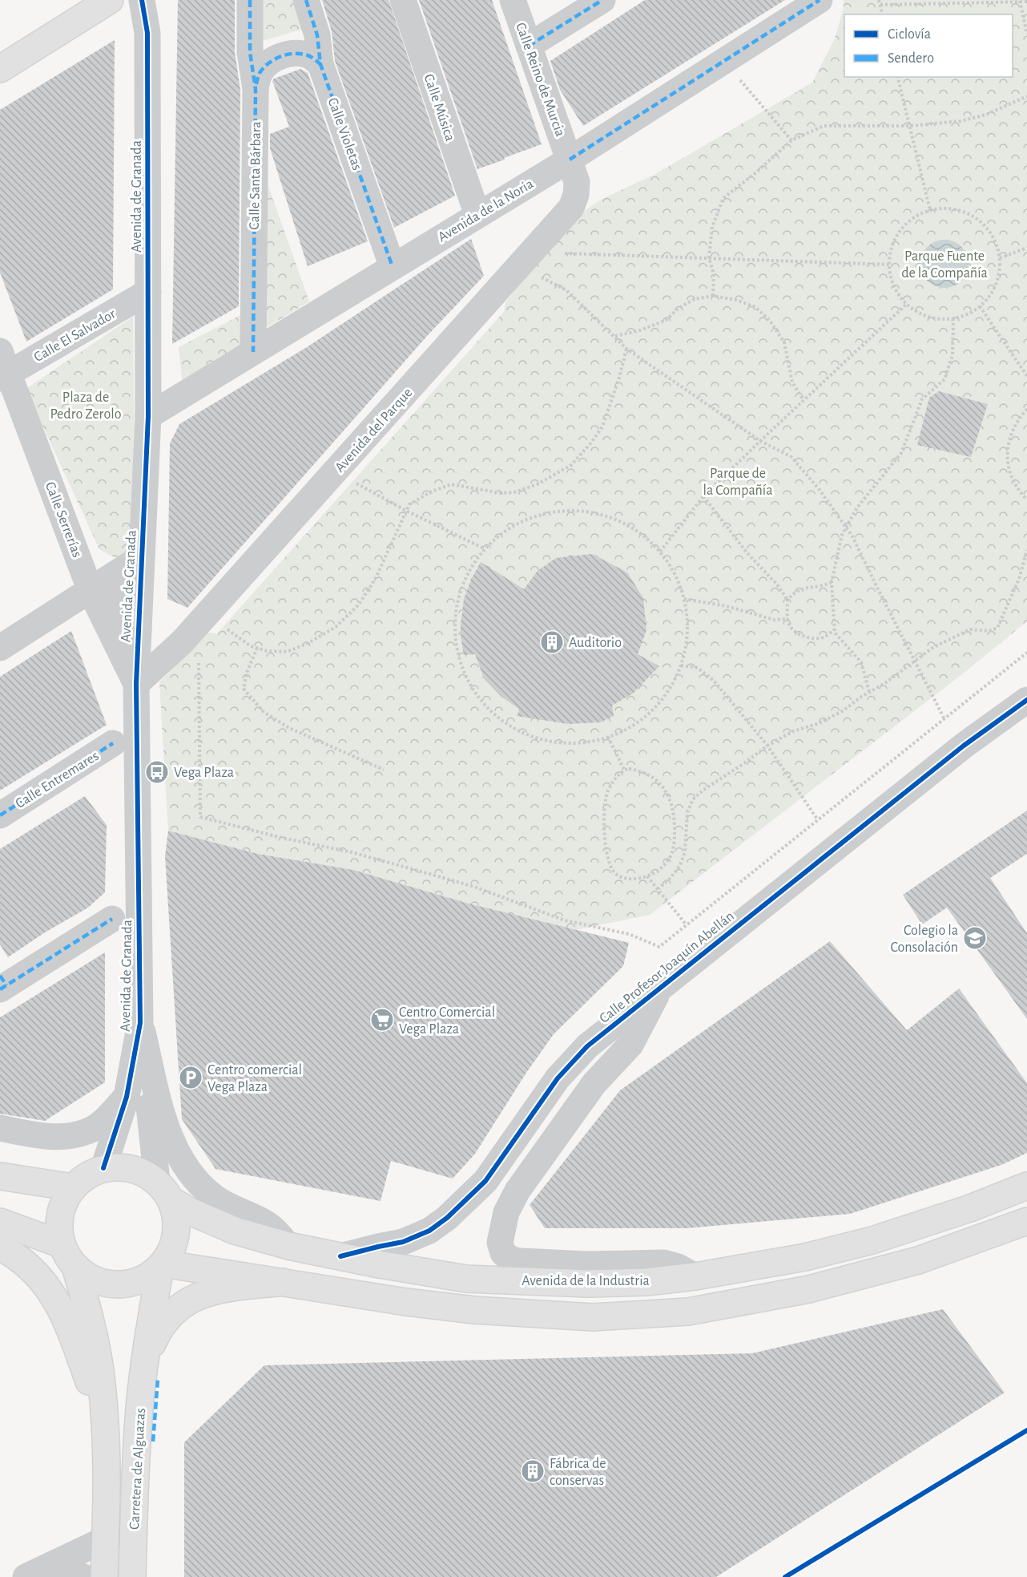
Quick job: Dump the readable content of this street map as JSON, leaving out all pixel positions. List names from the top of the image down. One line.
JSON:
{"streets":{"main road":["Avenida de la Industria","Carretera de Alguazas"],"street":["Calle Reino de Murcia","Calle Música","Calle Violetas","Calle Santa Bárbara","Avenida de Granada","Avenida de la Noria","Calle El Salvador","Avenida del Parque","Calle Serrerías","Calle Entremares","Calle Profesor Joaquín Abellán"]},"crossings":[["Calle Reino de Murcia","Avenida de la Noria"],["Calle Reino de Murcia","Avenida del Parque"],["Calle Música","Avenida de la Noria"],["Calle Violetas","Avenida de la Noria"],["Calle Santa Bárbara","Avenida de la Noria"],["Avenida de Granada","Avenida de la Noria"],["Avenida de Granada","Calle El Salvador"],["Avenida de Granada","Avenida del Parque"],["Avenida de Granada","Calle Serrerías"],["Avenida de Granada","Avenida de la Industria"],["Avenida de la Noria","Avenida del Parque"],["Calle El Salvador","Calle Serrerías"],["Avenida del Parque","Calle Serrerías"],["Calle Profesor Joaquín Abellán","Avenida de la Industria"]],"parks":["Parque Fuente de la Compañía","Plaza de Pedro Zerolo","Parque de la Compañía"],"places":{"building":["Auditorio","Fábrica de conservas"],"bus stop":["Vega Plaza"],"school or university":["Colegio la Consolación"],"supermarket":["Centro Comercial Vega Plaza"],"parking":["Centro comercial Vega Plaza"]},"legend":["Ciclovía","Sendero"]}
